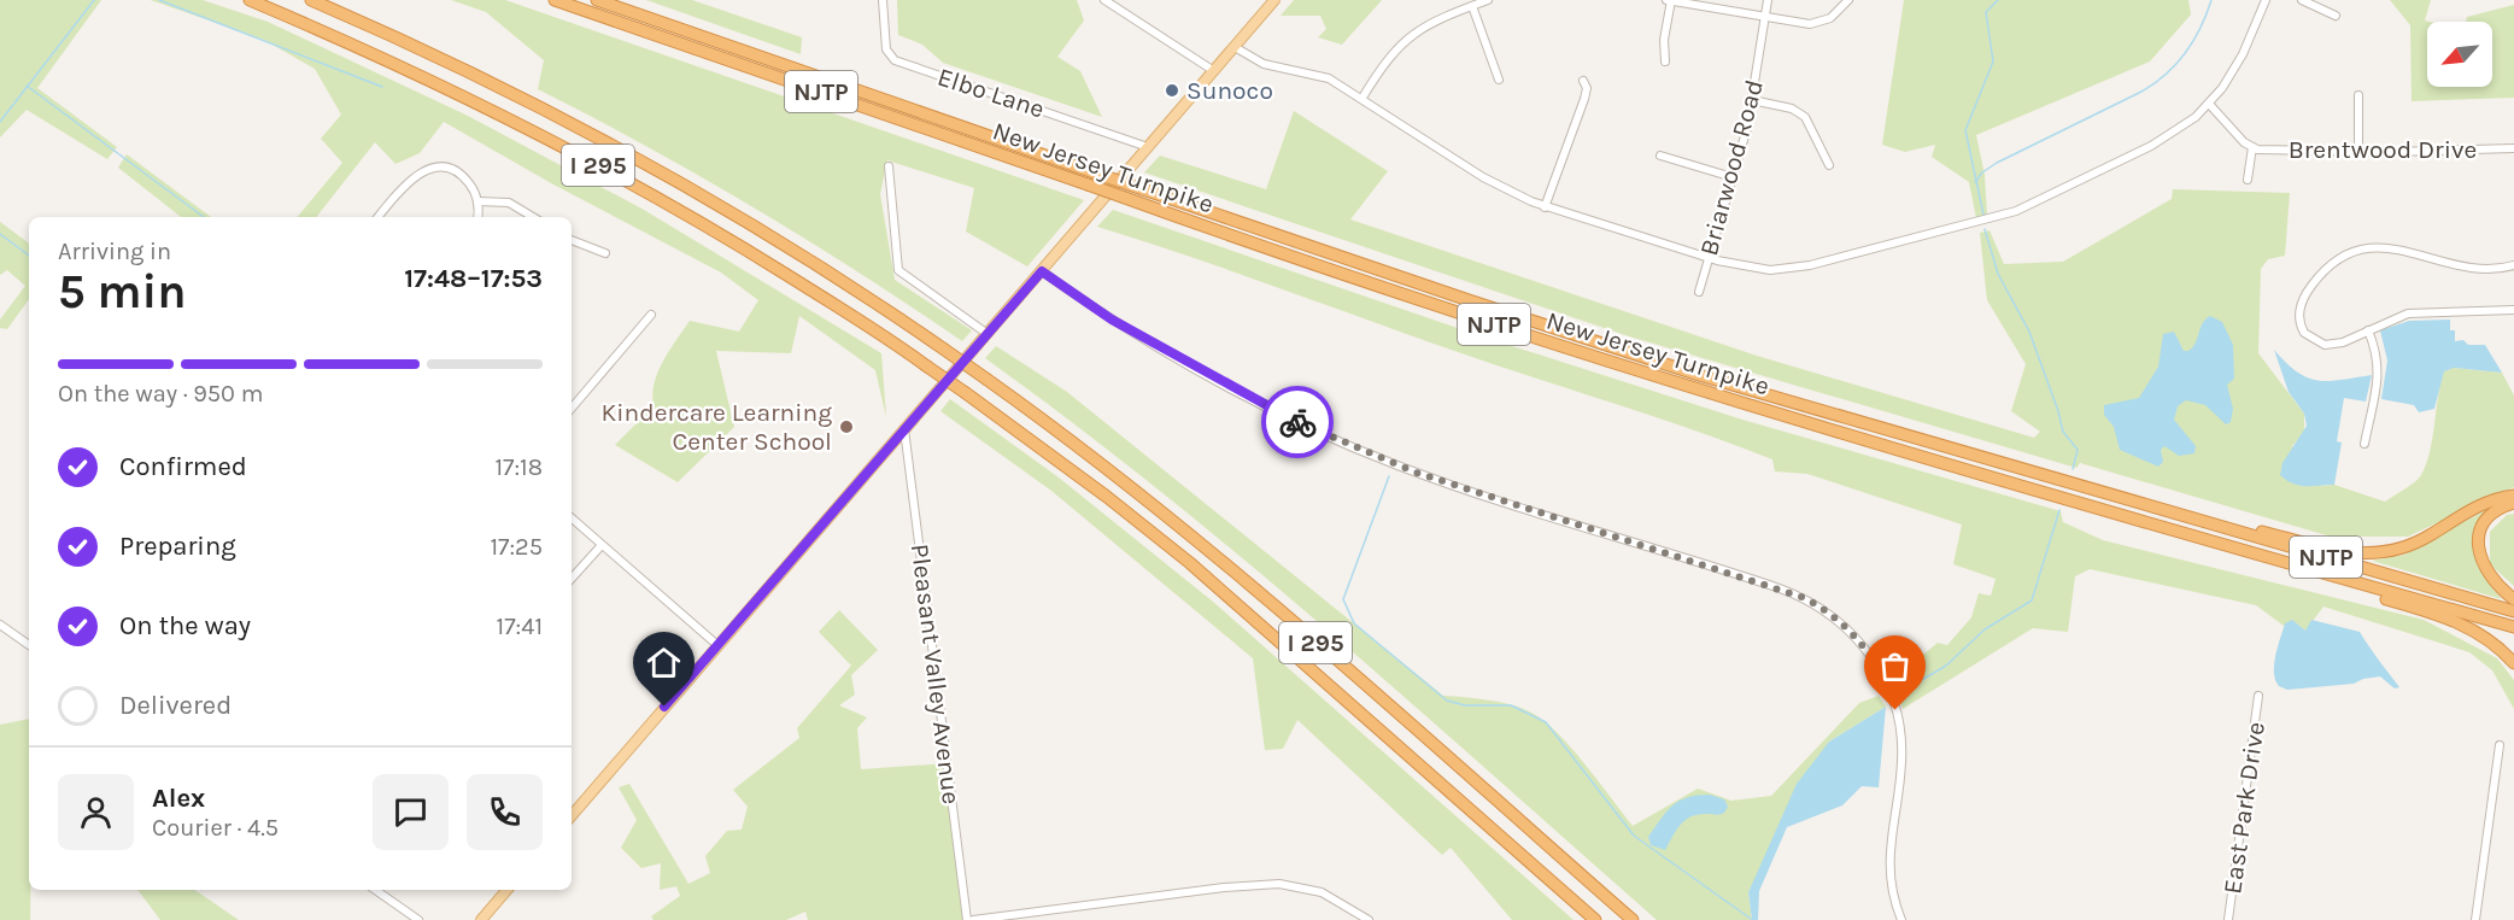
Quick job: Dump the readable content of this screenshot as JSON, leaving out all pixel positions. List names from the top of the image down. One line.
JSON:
{"streets":{"highway":["NJTP","I 295","New Jersey Turnpike"],"street":["Elbo Lane","Brentwood Drive","Briarwood Road","Pleasant Valley Avenue","East Park Drive"]},"places":["Sunoco","Kindercare Learning Center School"],"north":"bottom left","page":{"heading":["5 min","Arriving in","17:48–17:53"],"panel":["Alex","Courier · 4.5"],"bar":"On the way · 950 m","list":[["Confirmed","17:18"],["Preparing","17:25"],["On the way","17:41"],"Delivered"]}}
